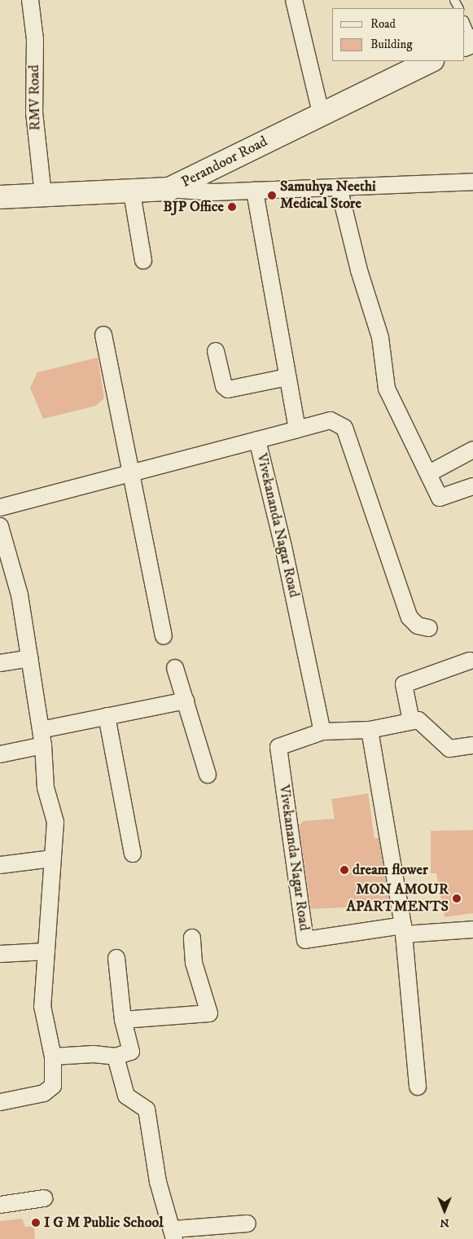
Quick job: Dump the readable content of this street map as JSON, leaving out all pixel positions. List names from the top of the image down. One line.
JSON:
{"streets":{"main road":["Perandoor Road"],"street":["RMV Road","Vivekananda Nagar Road"]},"crossings":[["RMV Road","Perandoor Road"]],"places":["Samuhya Neethi Medical Store","BJP Office","dream flower","MON AMOUR APARTMENTS","I G M Public School"],"legend":["Road","Building"],"north":"bottom"}
